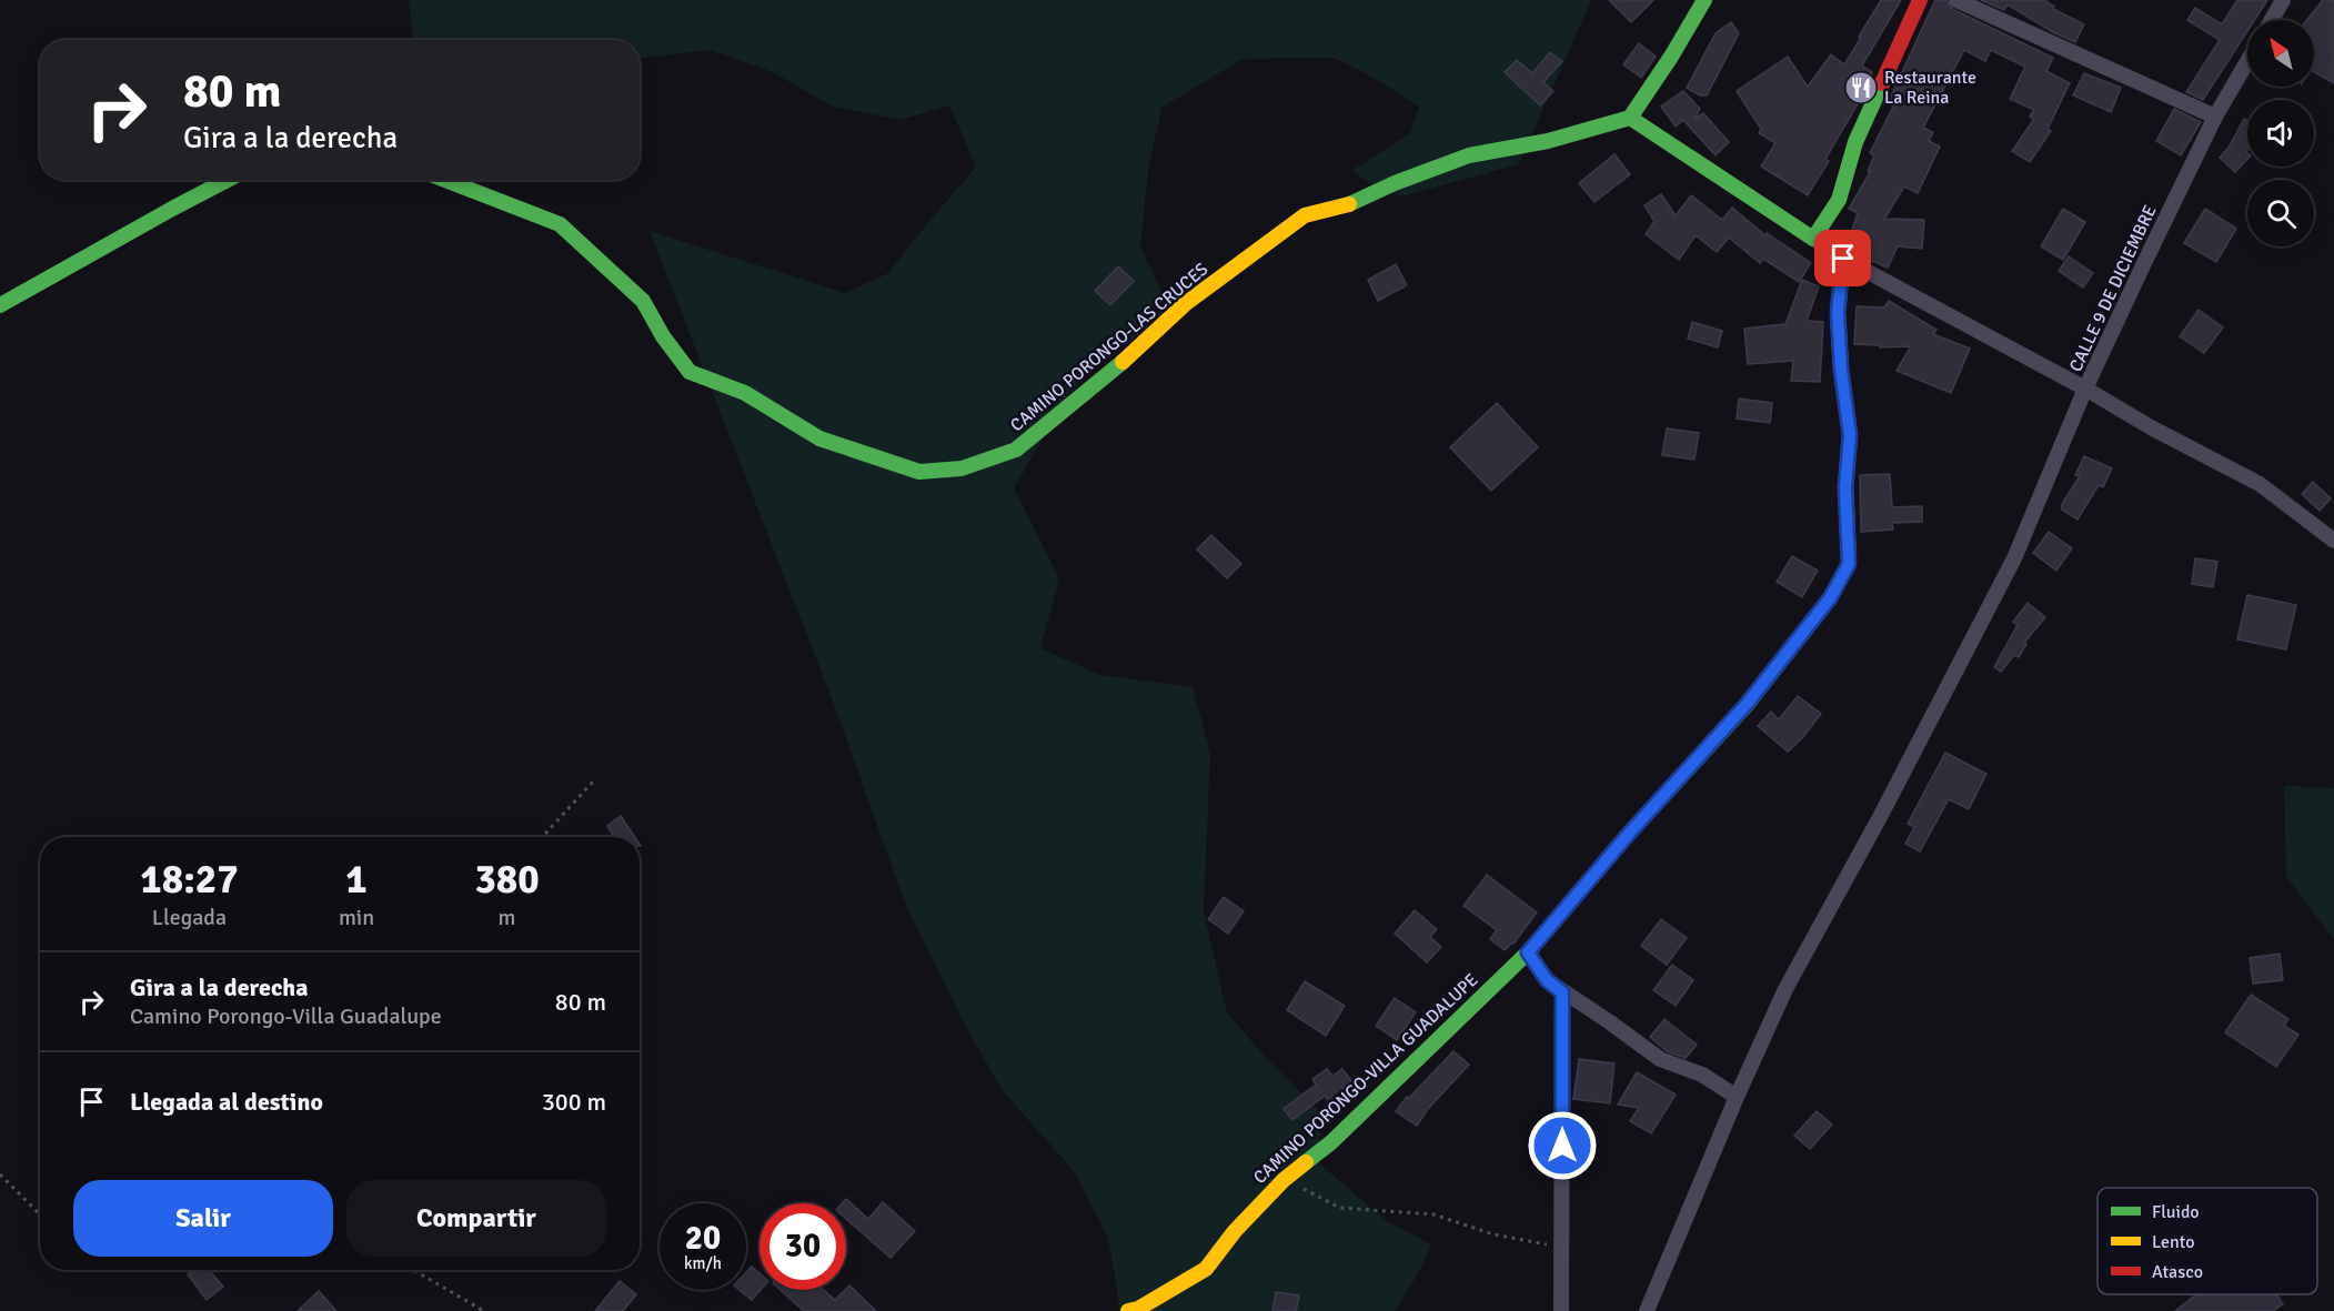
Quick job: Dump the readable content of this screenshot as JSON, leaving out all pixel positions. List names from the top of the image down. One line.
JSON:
{"streets":{"main road":["CAMINO PORONGO-LAS CRUCES","CAMINO PORONGO-VILLA GUADALUPE"],"street":["CALLE 9 DE DICIEMBRE"]},"places":{"restaurant":["Restaurante La Reina"]},"legend":["Fluido","Lento","Atasco"],"north":"top left","page":{"turn":["80 m","Gira a la derecha"],"eta":["18:27","Llegada","1","min","380","m"],"list":[{"name":"Gira a la derecha","note":"Camino Porongo-Villa Guadalupe","value":"80 m"},{"name":"Llegada al destino","value":"300 m"}],"buttons":["Salir","Compartir"],"speed":"20 km/h","limit":"30"}}
